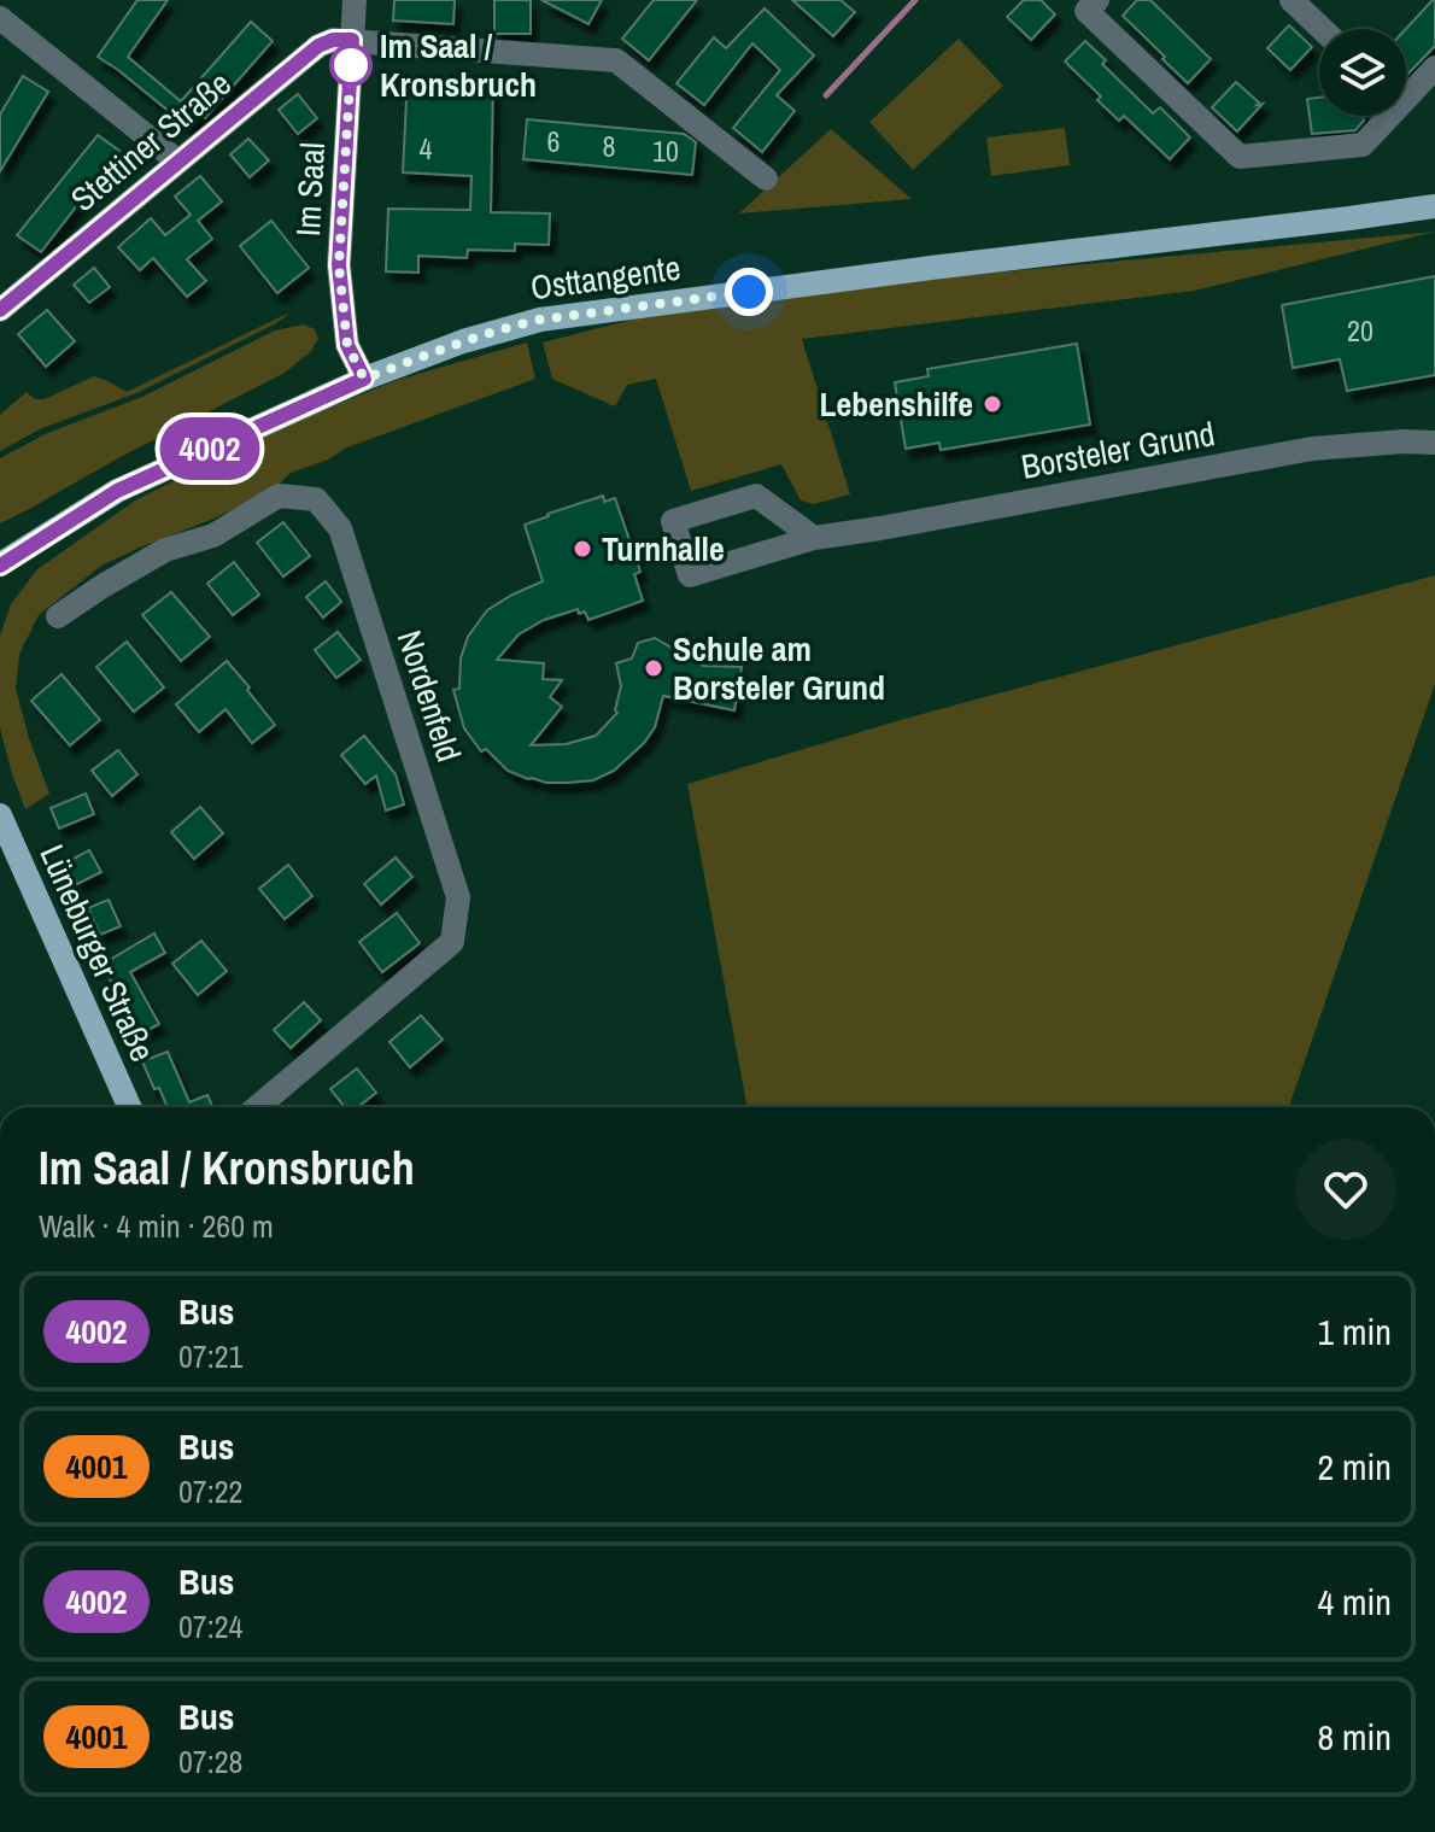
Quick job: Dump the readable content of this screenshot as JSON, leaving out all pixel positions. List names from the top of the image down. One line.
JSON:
{"streets":{"main road":["Osttangente","Lüneburger Straße"],"street":["Stettiner Straße","Im Saal","Borsteler Grund","Nordenfeld"]},"crossings":[["Stettiner Straße","Im Saal"],["Im Saal","Osttangente"]],"places":["Im Saal / Kronsbruch","Lebenshilfe","Turnhalle","Schule am Borsteler Grund"],"lines":["bus line 4002"],"house_numbers":["6","8","4","10","20"],"page":{"on_map":"4002","heading":["Im Saal / Kronsbruch","Walk · 4 min · 260 m"],"list":[{"mark":"4002","name":"Bus","note":"07:21","value":"1 min"},{"mark":"4001","name":"Bus","note":"07:22","value":"2 min"},{"mark":"4002","name":"Bus","note":"07:24","value":"4 min"},{"mark":"4001","name":"Bus","note":"07:28","value":"8 min"}]}}
